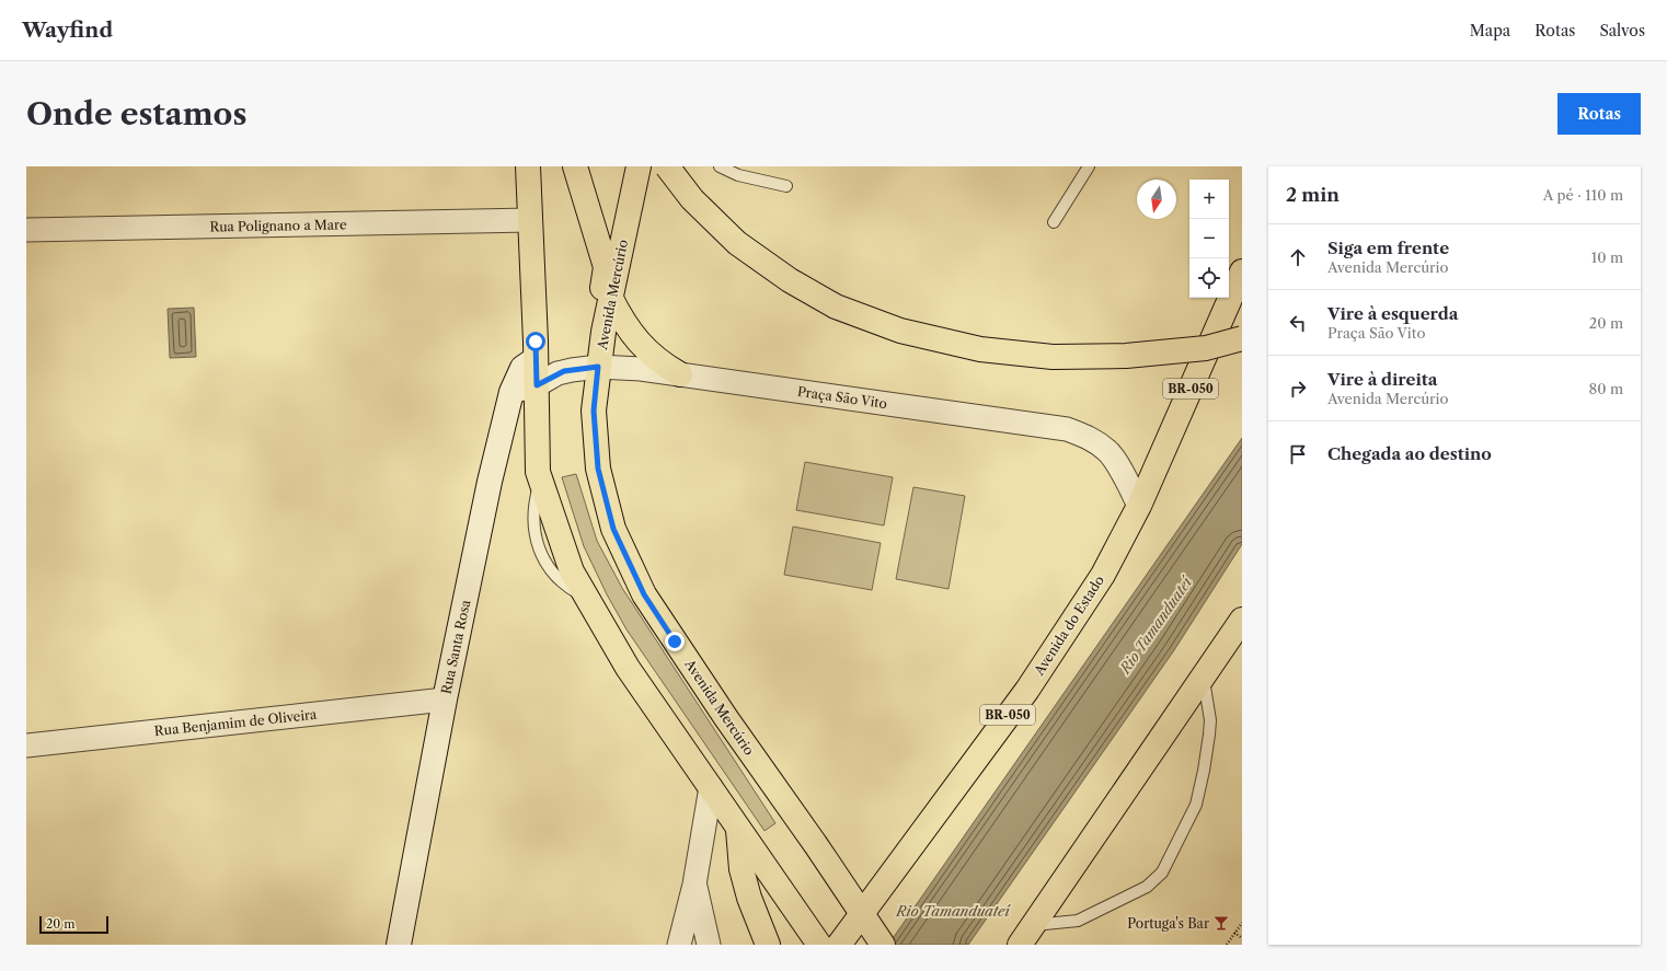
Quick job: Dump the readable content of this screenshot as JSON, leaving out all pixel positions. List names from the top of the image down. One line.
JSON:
{"streets":{"main road":["Avenida Mercúrio","BR-050","Avenida do Estado","Rua Santa Rosa"],"street":["Rua Polignano a Mare","Praça São Vito","Rua Benjamim de Oliveira"]},"crossings":[["Avenida Mercúrio","Praça São Vito"],["Avenida Mercúrio","Avenida do Estado"],["Praça São Vito","Avenida do Estado"],["Praça São Vito","Rua Santa Rosa"],["Rua Santa Rosa","Rua Benjamim de Oliveira"]],"water":["Rio Tamanduateí"],"places":{"bar":["Portuga's Bar"]},"scale_bar":"20 m","north":"bottom","page":{"header":"Wayfind","nav":["Mapa","Rotas","Salvos"],"buttons":"Rotas","title":"Onde estamos","heading":["2 min","A pé · 110 m"],"map_buttons":["+","−"],"list":[["Siga em frente","Avenida Mercúrio","10 m"],["Vire à esquerda","Praça São Vito","20 m"],["Vire à direita","Avenida Mercúrio","80 m"],"Chegada ao destino"],"scale":"20 m"}}
